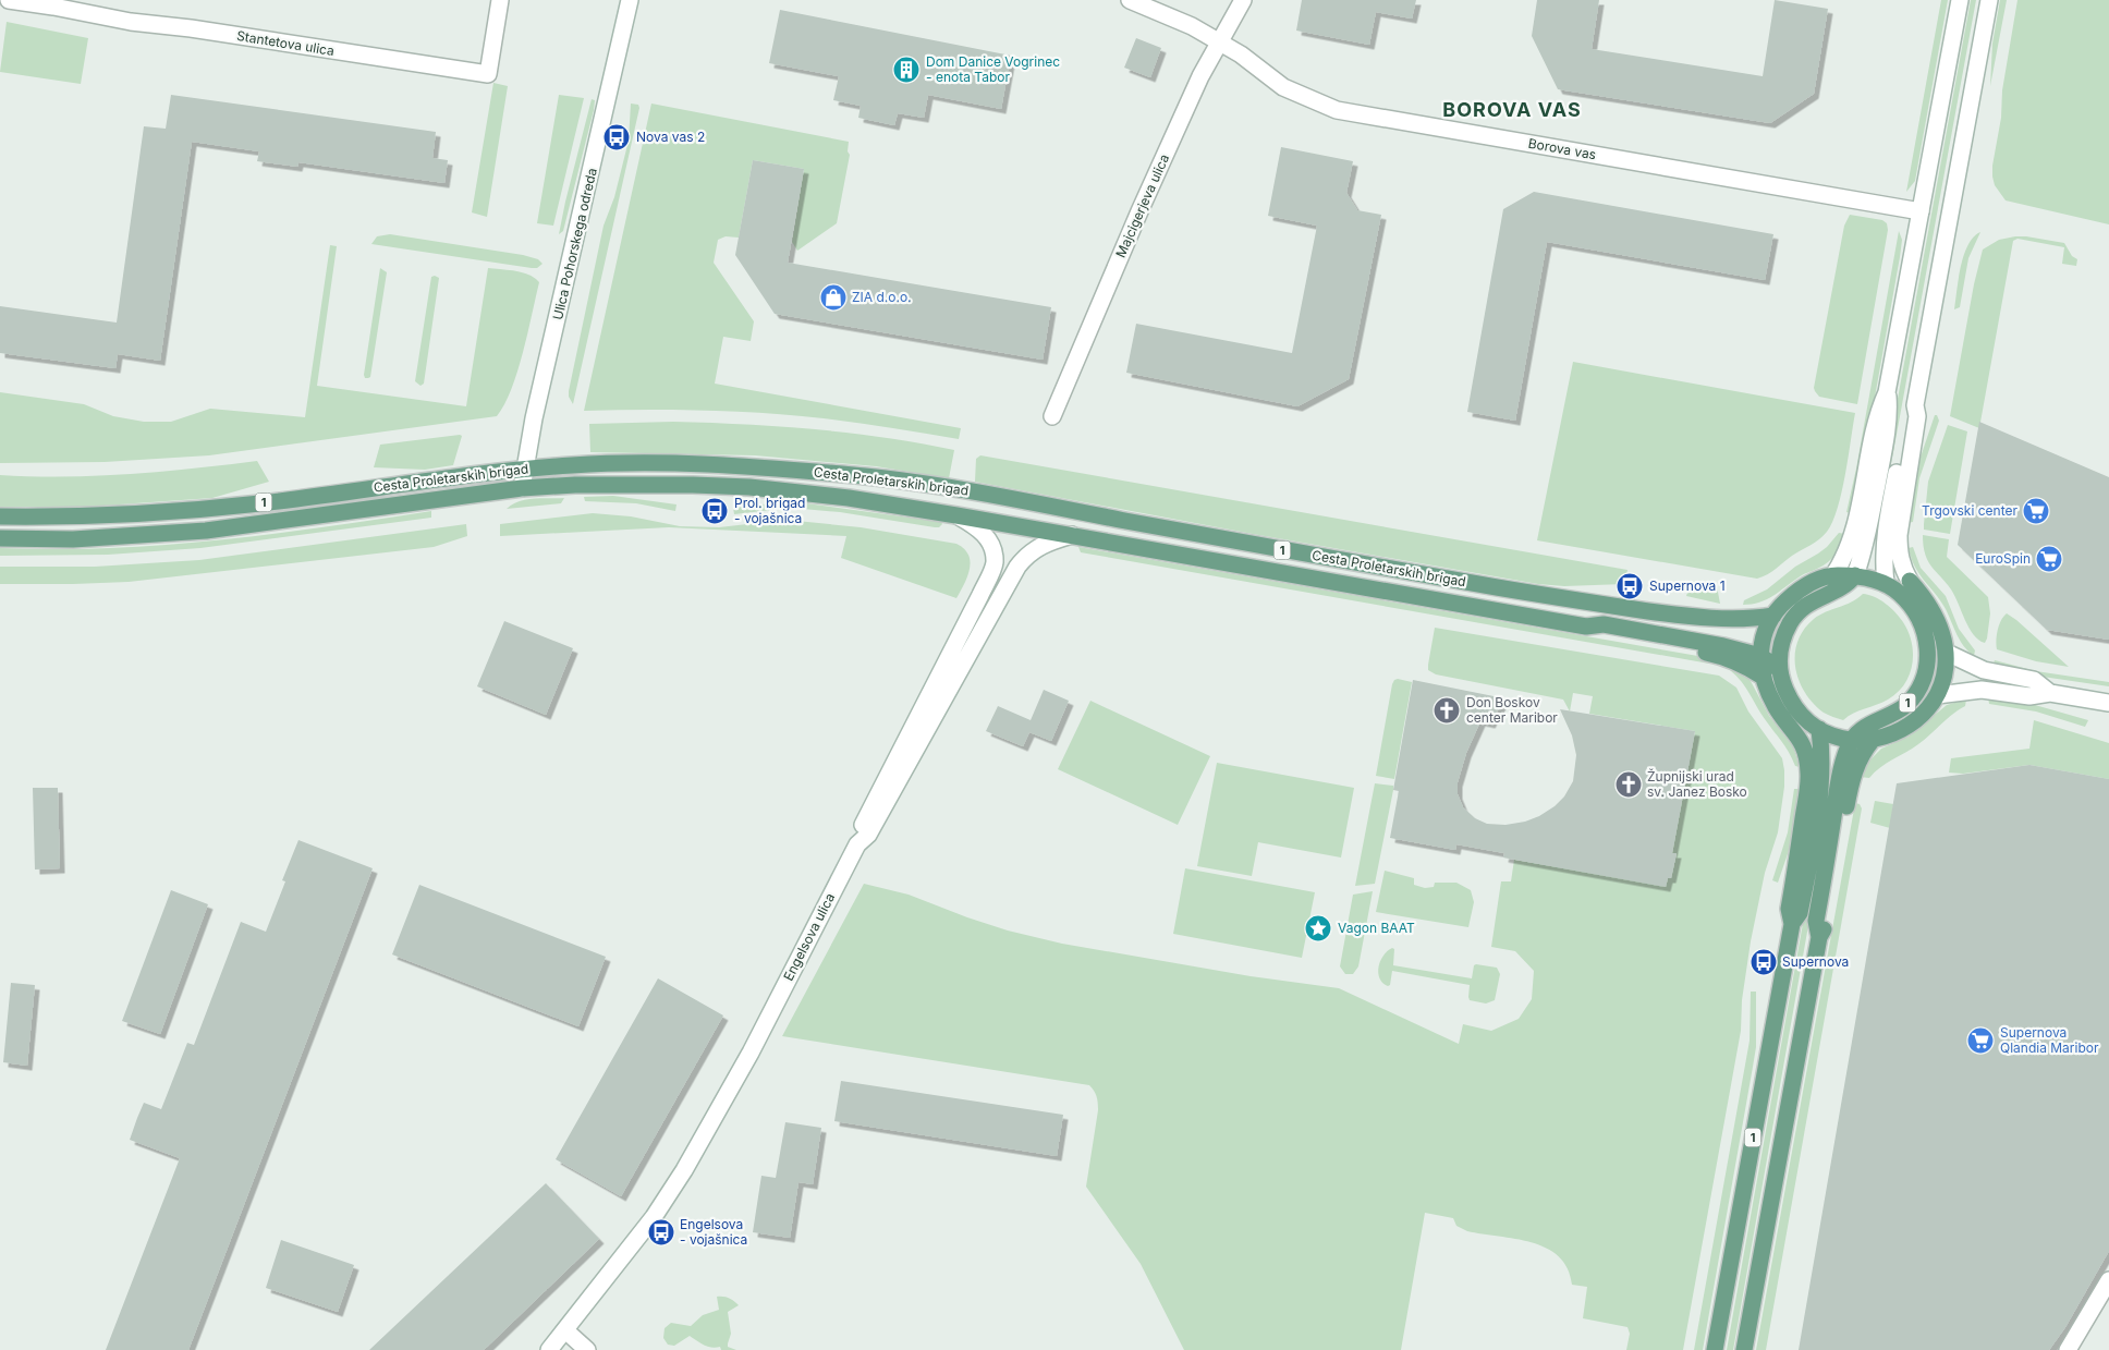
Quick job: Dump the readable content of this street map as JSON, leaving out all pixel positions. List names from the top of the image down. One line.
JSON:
{"streets":{"main road":["Cesta Proletarskih brigad","1"],"street":["Stantetova ulica","Borova vas","Majcigerjeva ulica","Ulica Pohorskega odreda","Engelsova ulica"]},"crossings":[["Borova vas","Majcigerjeva ulica"],["Ulica Pohorskega odreda","Cesta Proletarskih brigad"],["Cesta Proletarskih brigad","1"],["Cesta Proletarskih brigad","Engelsova ulica"]],"districts":["BOROVA VAS"],"places":{"building":["Dom Danice Vogrinec - enota Tabor"],"bus stop":["Nova vas 2","Prol. brigad - vojašnica","Supernova 1","Supernova","Engelsova - vojašnica"],"shop":["ZIA d.o.o."],"supermarket":["Trgovski center","EuroSpin","Supernova Qlandia Maribor"],"church":["Don Boskov center Maribor","Župnijski urad sv. Janez Bosko"],"place":["Vagon BAAT"]}}
